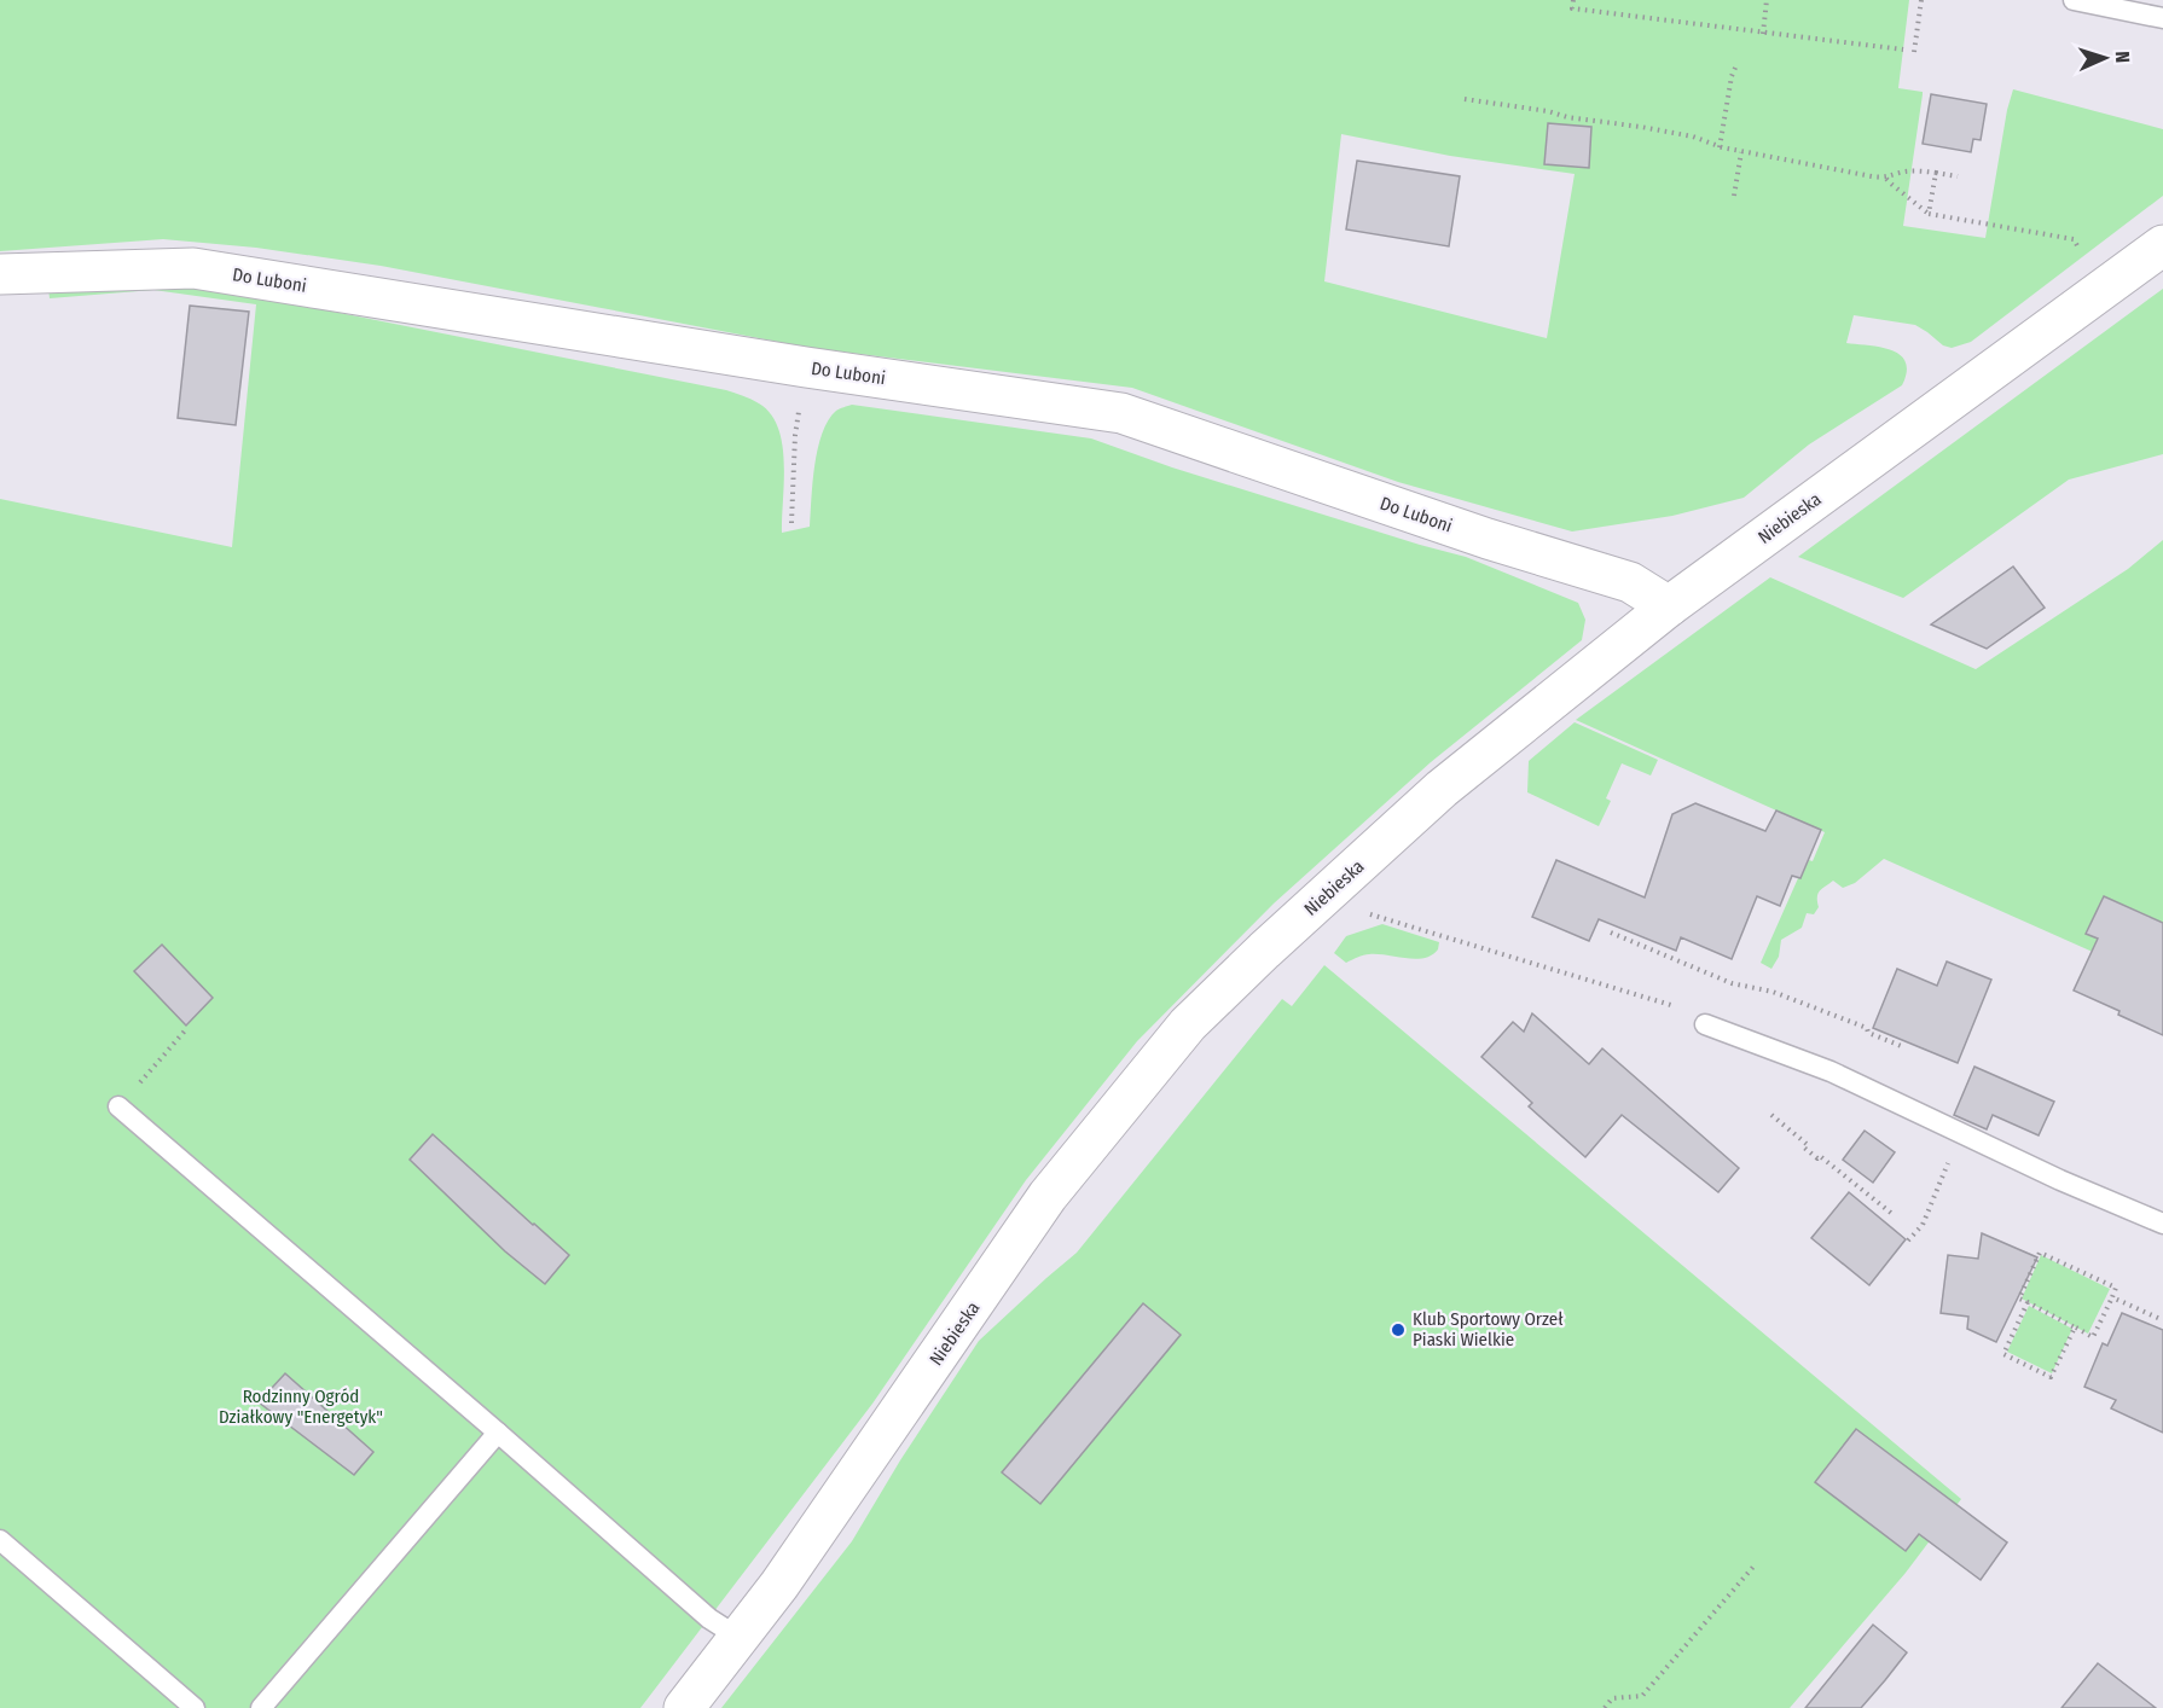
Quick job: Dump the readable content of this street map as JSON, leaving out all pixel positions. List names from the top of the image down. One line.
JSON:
{"streets":{"street":["Do Luboni","Niebieska"]},"crossings":[["Do Luboni","Niebieska"]],"parks":["Rodzinny Ogród Działkowy \"Energetyk\""],"places":["Klub Sportowy Orzeł Piaski Wielkie"],"north":"right"}
